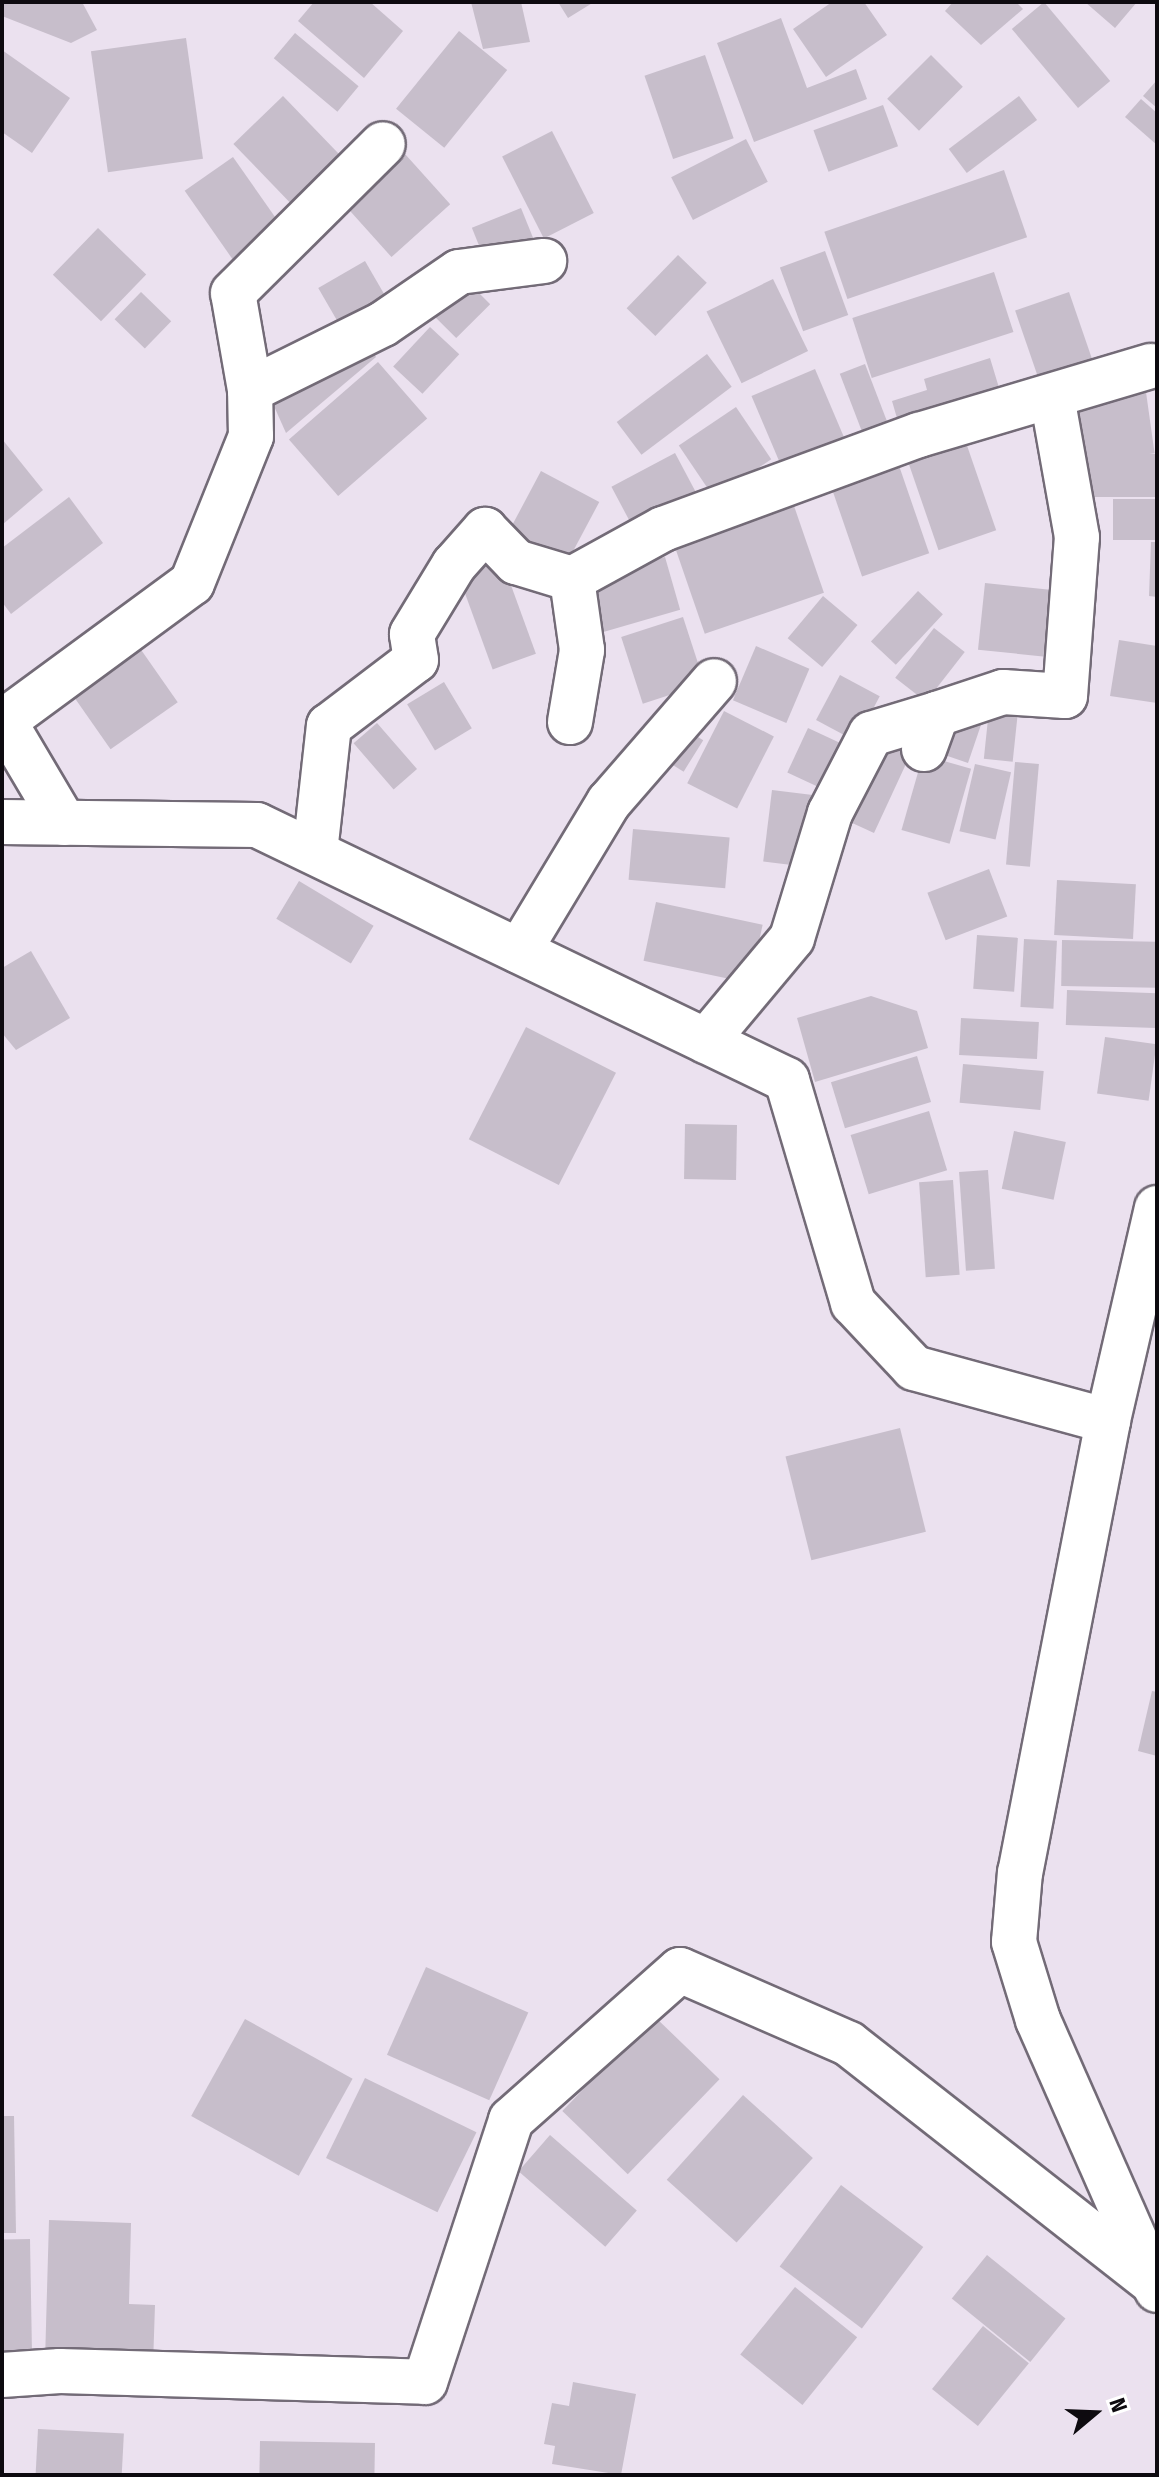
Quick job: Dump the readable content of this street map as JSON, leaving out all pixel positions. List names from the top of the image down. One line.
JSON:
{"north":"right"}
